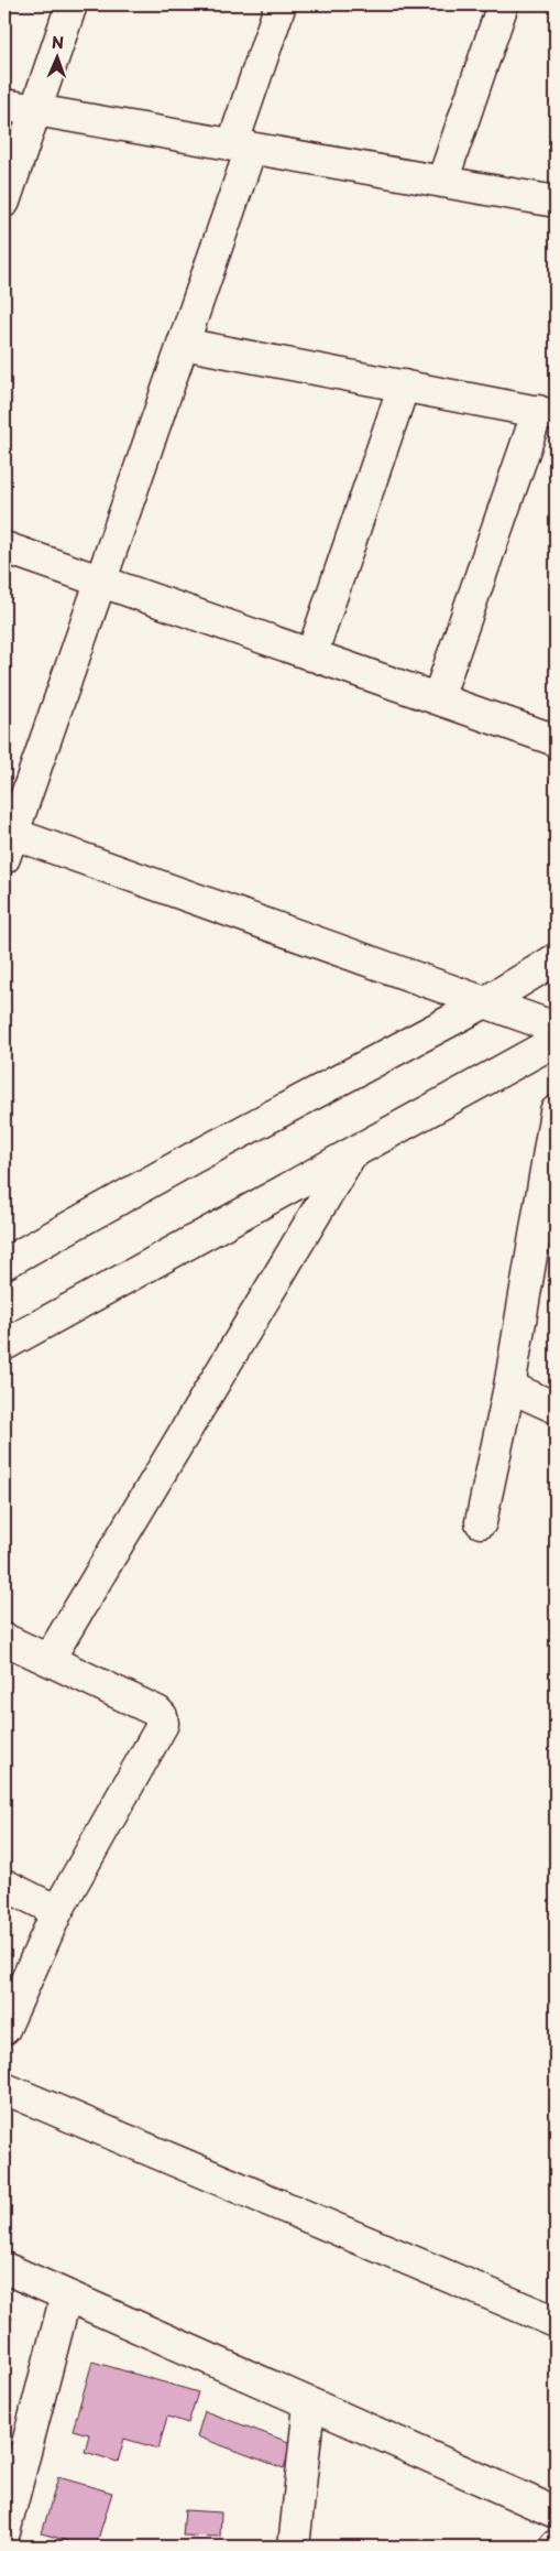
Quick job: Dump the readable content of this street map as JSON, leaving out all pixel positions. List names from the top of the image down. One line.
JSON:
{"north":"top"}
